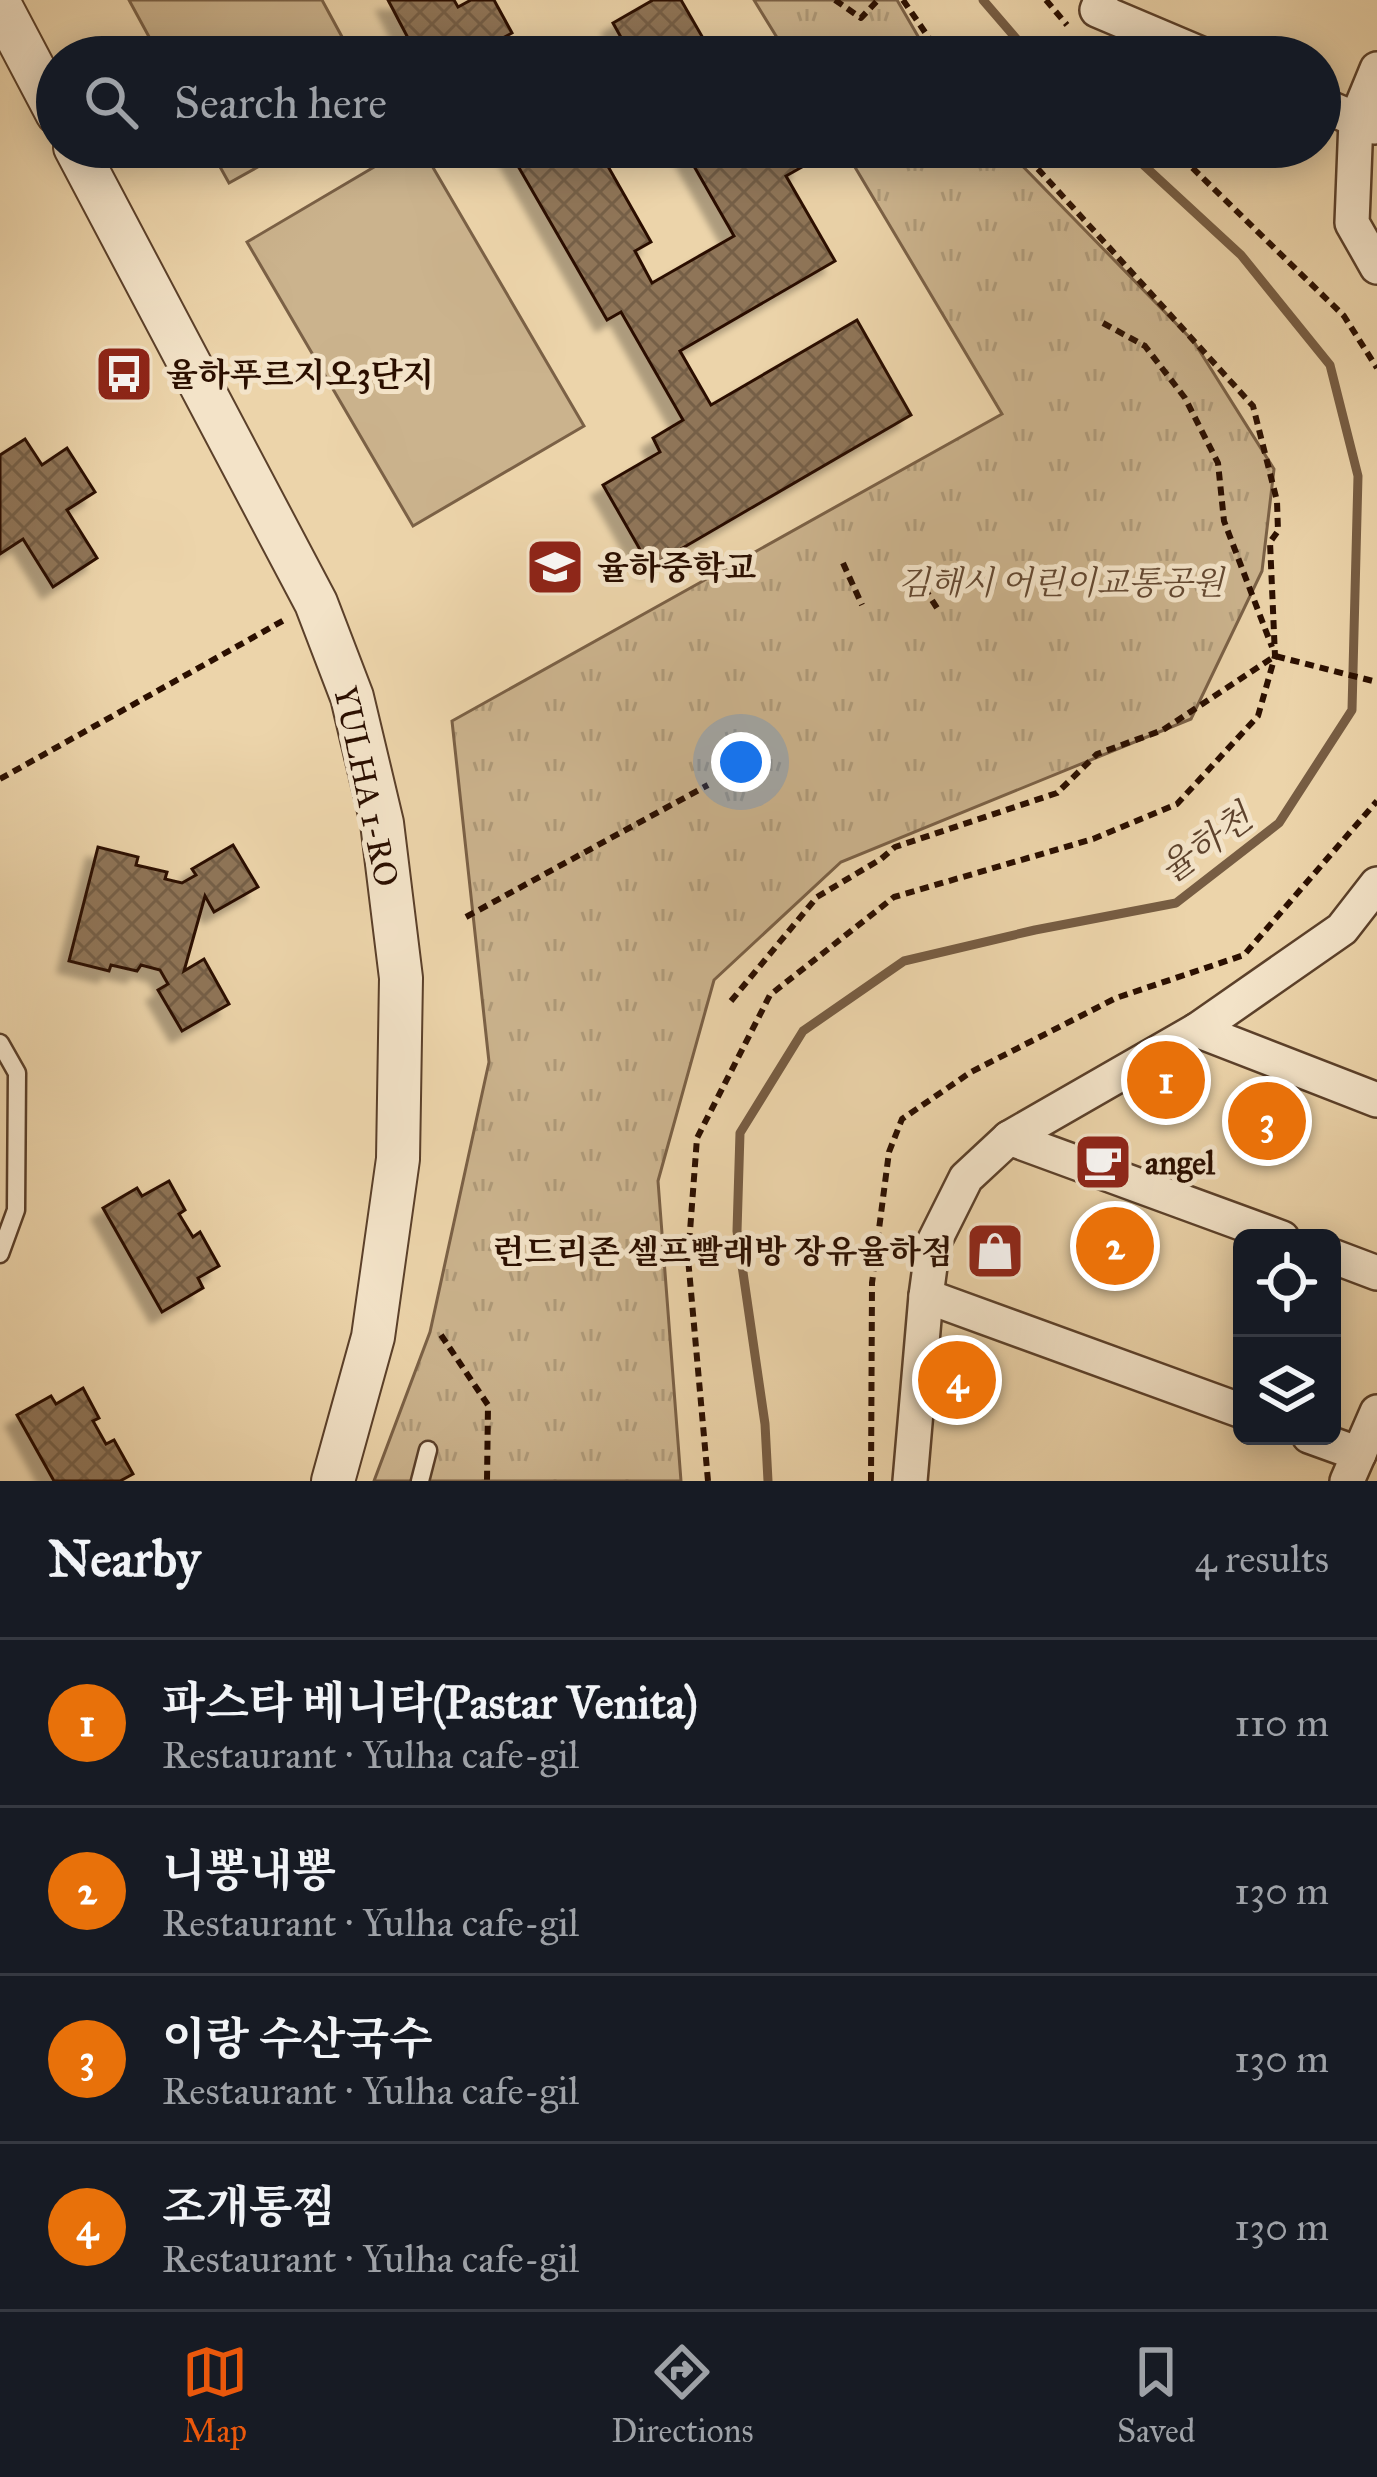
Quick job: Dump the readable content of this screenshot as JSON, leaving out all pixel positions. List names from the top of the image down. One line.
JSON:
{"streets":{"street":["YULHA 1-RO"]},"water":["율하천"],"parks":["김해시 어린이교통공원"],"places":{"bus stop":["율하푸르지오3단지"],"school or university":["율하중학교"],"cafe":["angel"],"shop":["런드리존 셀프빨래방 장유율하점"]},"page":{"search":"Search here","pins":["1","3","2","4"],"heading":["Nearby","4 results"],"list":[{"mark":"1","name":"파스타 베니타(Pastar Venita)","note":"Restaurant · Yulha cafe-gil","value":"110 m"},{"mark":"2","name":"니뽕내뽕","note":"Restaurant · Yulha cafe-gil","value":"130 m"},{"mark":"3","name":"이랑 수산국수","note":"Restaurant · Yulha cafe-gil","value":"130 m"},{"mark":"4","name":"조개통찜","note":"Restaurant · Yulha cafe-gil","value":"130 m"}],"nav":["Map","Directions","Saved"]}}
